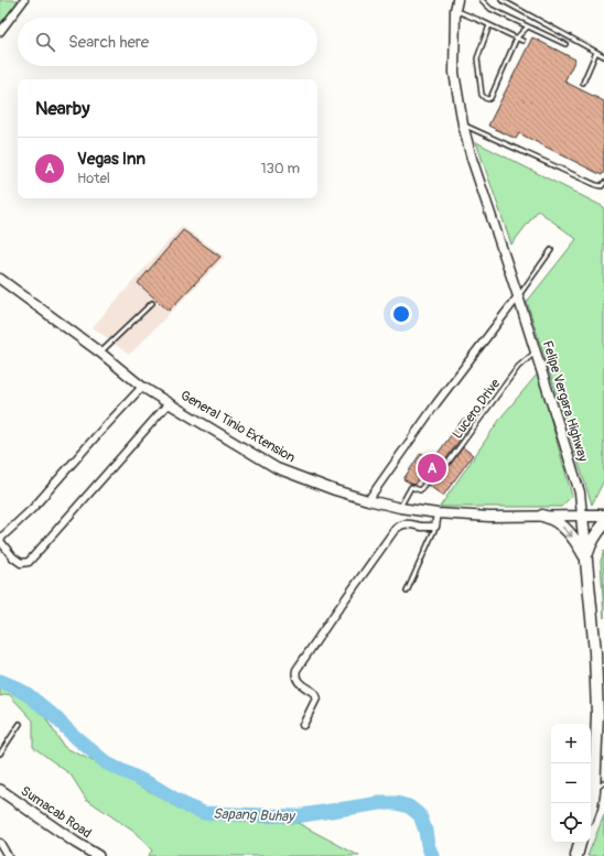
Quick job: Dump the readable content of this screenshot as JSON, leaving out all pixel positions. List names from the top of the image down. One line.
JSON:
{"streets":{"main road":["Felipe Vergara Highway","General Tinio Extension","Sumacab Road"],"lane":["Lucero Drive"]},"crossings":[["Felipe Vergara Highway","Lucero Drive"],["Felipe Vergara Highway","General Tinio Extension"],["Lucero Drive","General Tinio Extension"]],"water":["Sapang Buhay"],"page":{"search":"Search here","heading":"Nearby","list":[{"mark":"A","name":"Vegas Inn","note":"Hotel","value":"130 m"}],"pins":"A","map_buttons":["+","−"]}}
